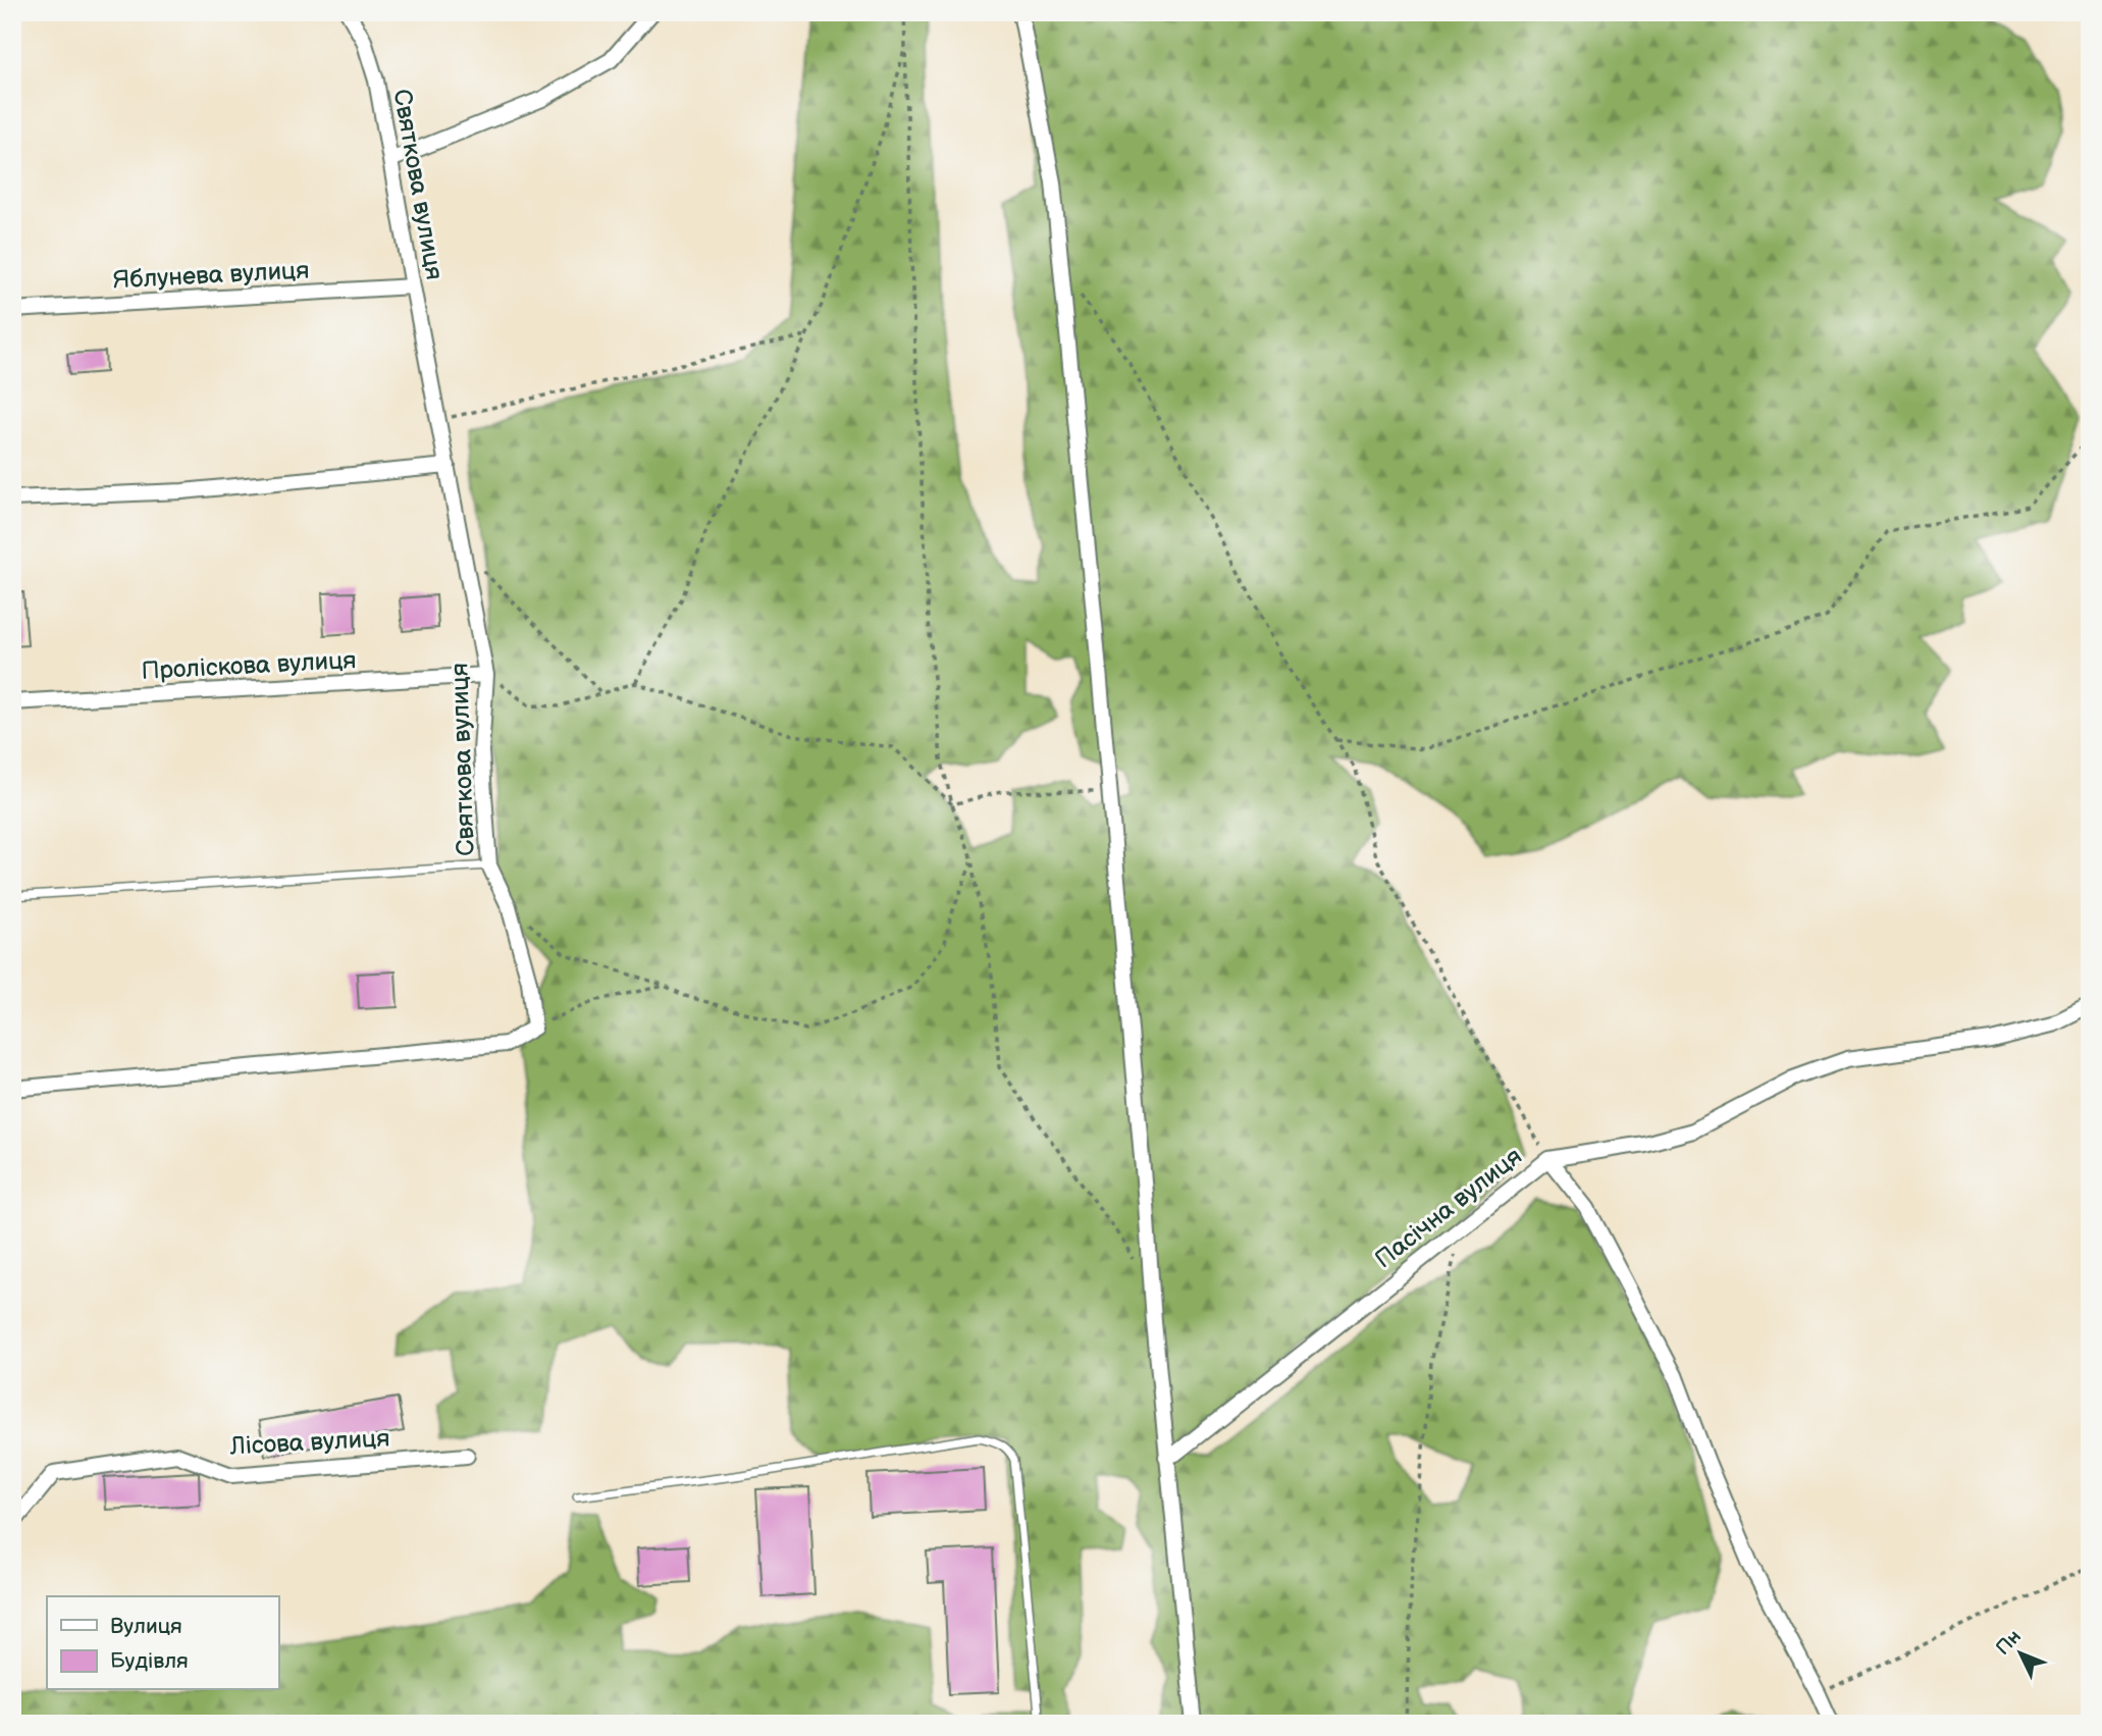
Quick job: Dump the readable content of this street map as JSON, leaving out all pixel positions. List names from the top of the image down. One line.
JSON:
{"streets":{"street":["Святкова вулиця","Яблунева вулиця","Проліскова вулиця","Пасічна вулиця","Лісова вулиця"]},"crossings":[["Святкова вулиця","Яблунева вулиця"],["Святкова вулиця","Проліскова вулиця"]],"legend":["Вулиця","Будівля"],"north":"top left"}
